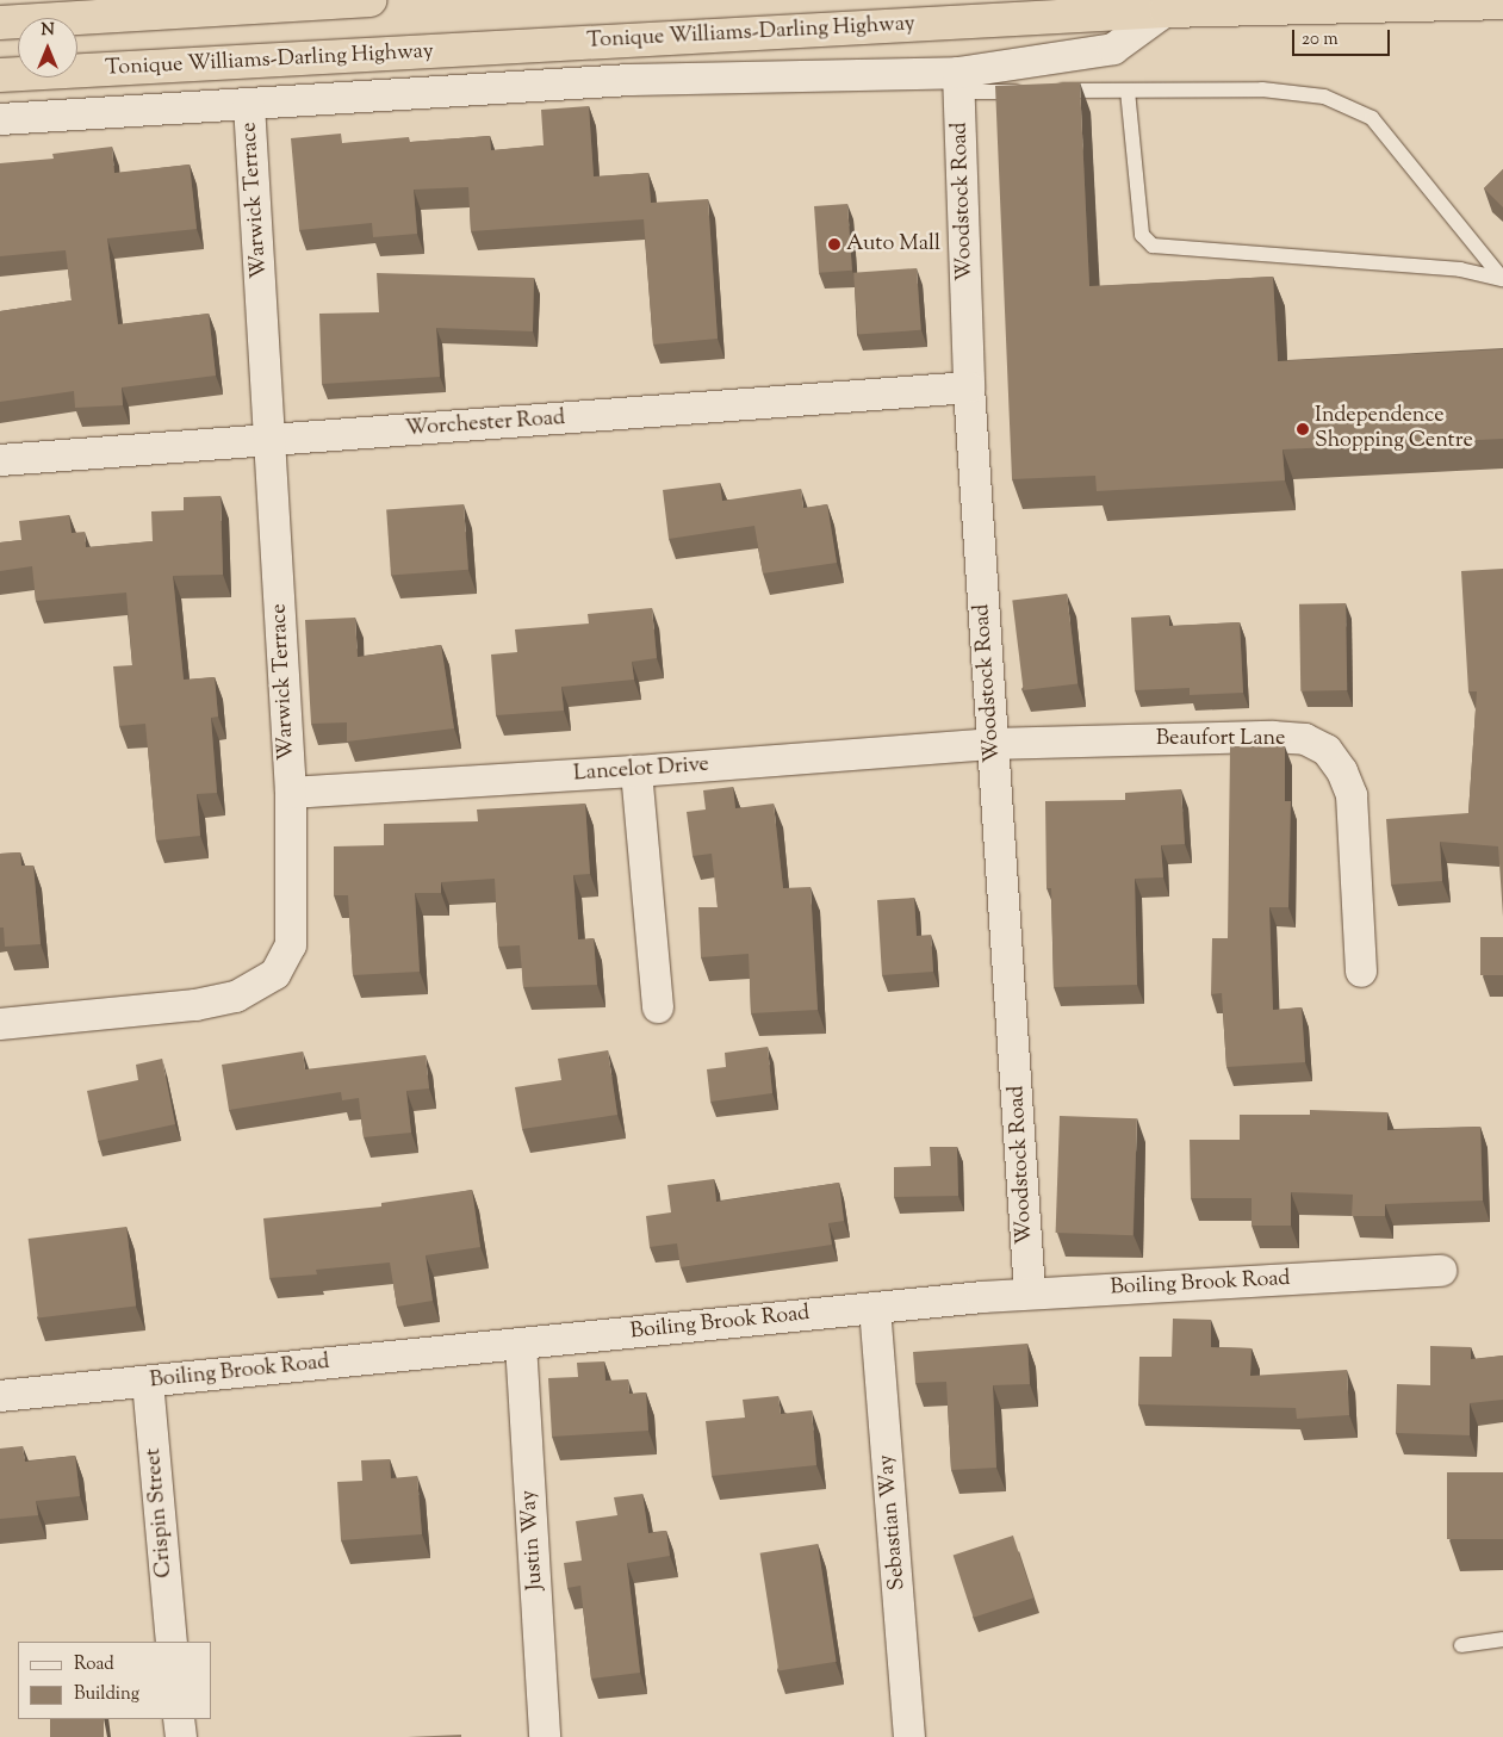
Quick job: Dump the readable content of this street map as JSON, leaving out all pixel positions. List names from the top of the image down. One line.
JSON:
{"streets":{"highway":["Tonique Williams-Darling Highway"],"street":["Warwick Terrace","Woodstock Road","Worchester Road","Beaufort Lane","Lancelot Drive","Boiling Brook Road","Crispin Street","Sebastian Way","Justin Way"]},"crossings":[["Warwick Terrace","Worchester Road"],["Warwick Terrace","Lancelot Drive"],["Woodstock Road","Worchester Road"],["Woodstock Road","Beaufort Lane"],["Woodstock Road","Lancelot Drive"],["Woodstock Road","Boiling Brook Road"],["Beaufort Lane","Lancelot Drive"],["Boiling Brook Road","Crispin Street"],["Boiling Brook Road","Sebastian Way"],["Boiling Brook Road","Justin Way"]],"places":["Auto Mall","Independence Shopping Centre"],"legend":["Road","Building"],"scale_bar":"20 m","north":"top"}
